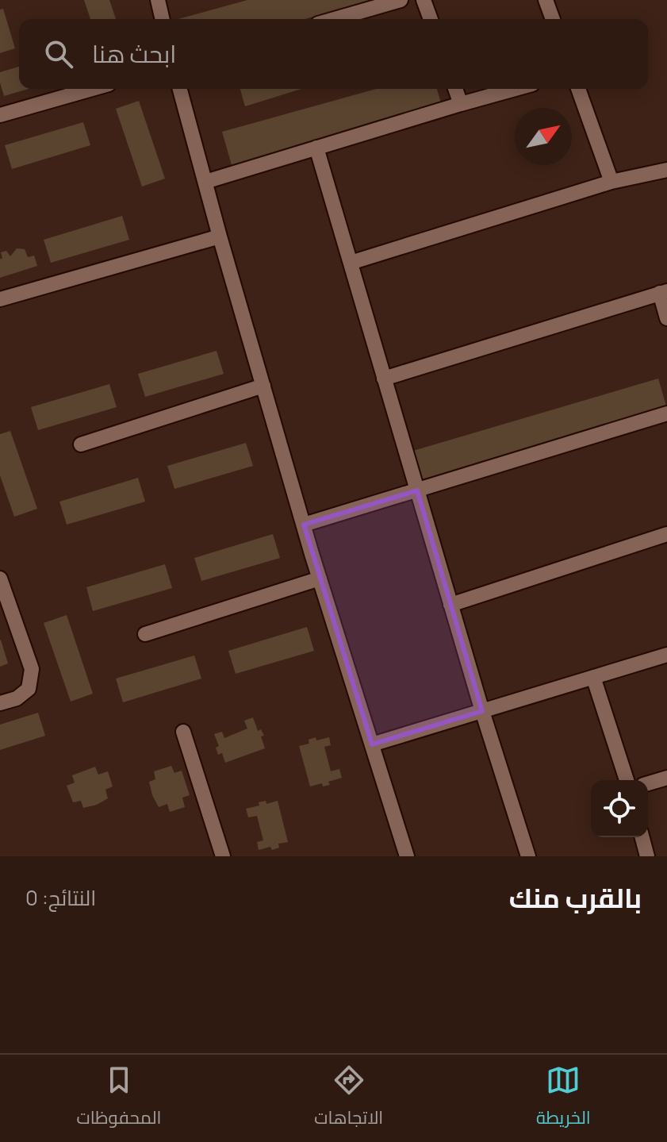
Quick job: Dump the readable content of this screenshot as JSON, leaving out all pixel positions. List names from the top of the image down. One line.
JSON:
{"north":"top right","page":{"search":"ابحث هنا","heading":["بالقرب منك","النتائج: 0"],"nav":["الخريطة","الاتجاهات","المحفوظات"]}}
